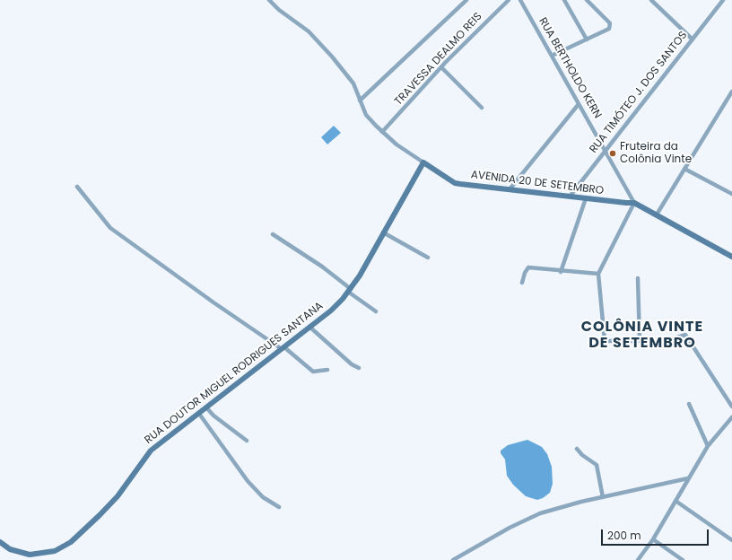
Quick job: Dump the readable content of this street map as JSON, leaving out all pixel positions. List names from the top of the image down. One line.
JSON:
{"streets":{"street":["TRAVESSA DEALMO REIS","RUA BERTHOLDO KERN","RUA TIMÓTEO J. DOS SANTOS","AVENIDA 20 DE SETEMBRO","RUA DOUTOR MIGUEL RODRIGUES SANTANA"]},"crossings":[["TRAVESSA DEALMO REIS","AVENIDA 20 DE SETEMBRO"],["RUA BERTHOLDO KERN","RUA TIMÓTEO J. DOS SANTOS"],["RUA BERTHOLDO KERN","AVENIDA 20 DE SETEMBRO"],["RUA TIMÓTEO J. DOS SANTOS","AVENIDA 20 DE SETEMBRO"],["AVENIDA 20 DE SETEMBRO","RUA DOUTOR MIGUEL RODRIGUES SANTANA"]],"districts":["COLÔNIA VINTE DE SETEMBRO"],"places":["Fruteira da Colônia Vinte"],"scale_bar":"200 m"}
